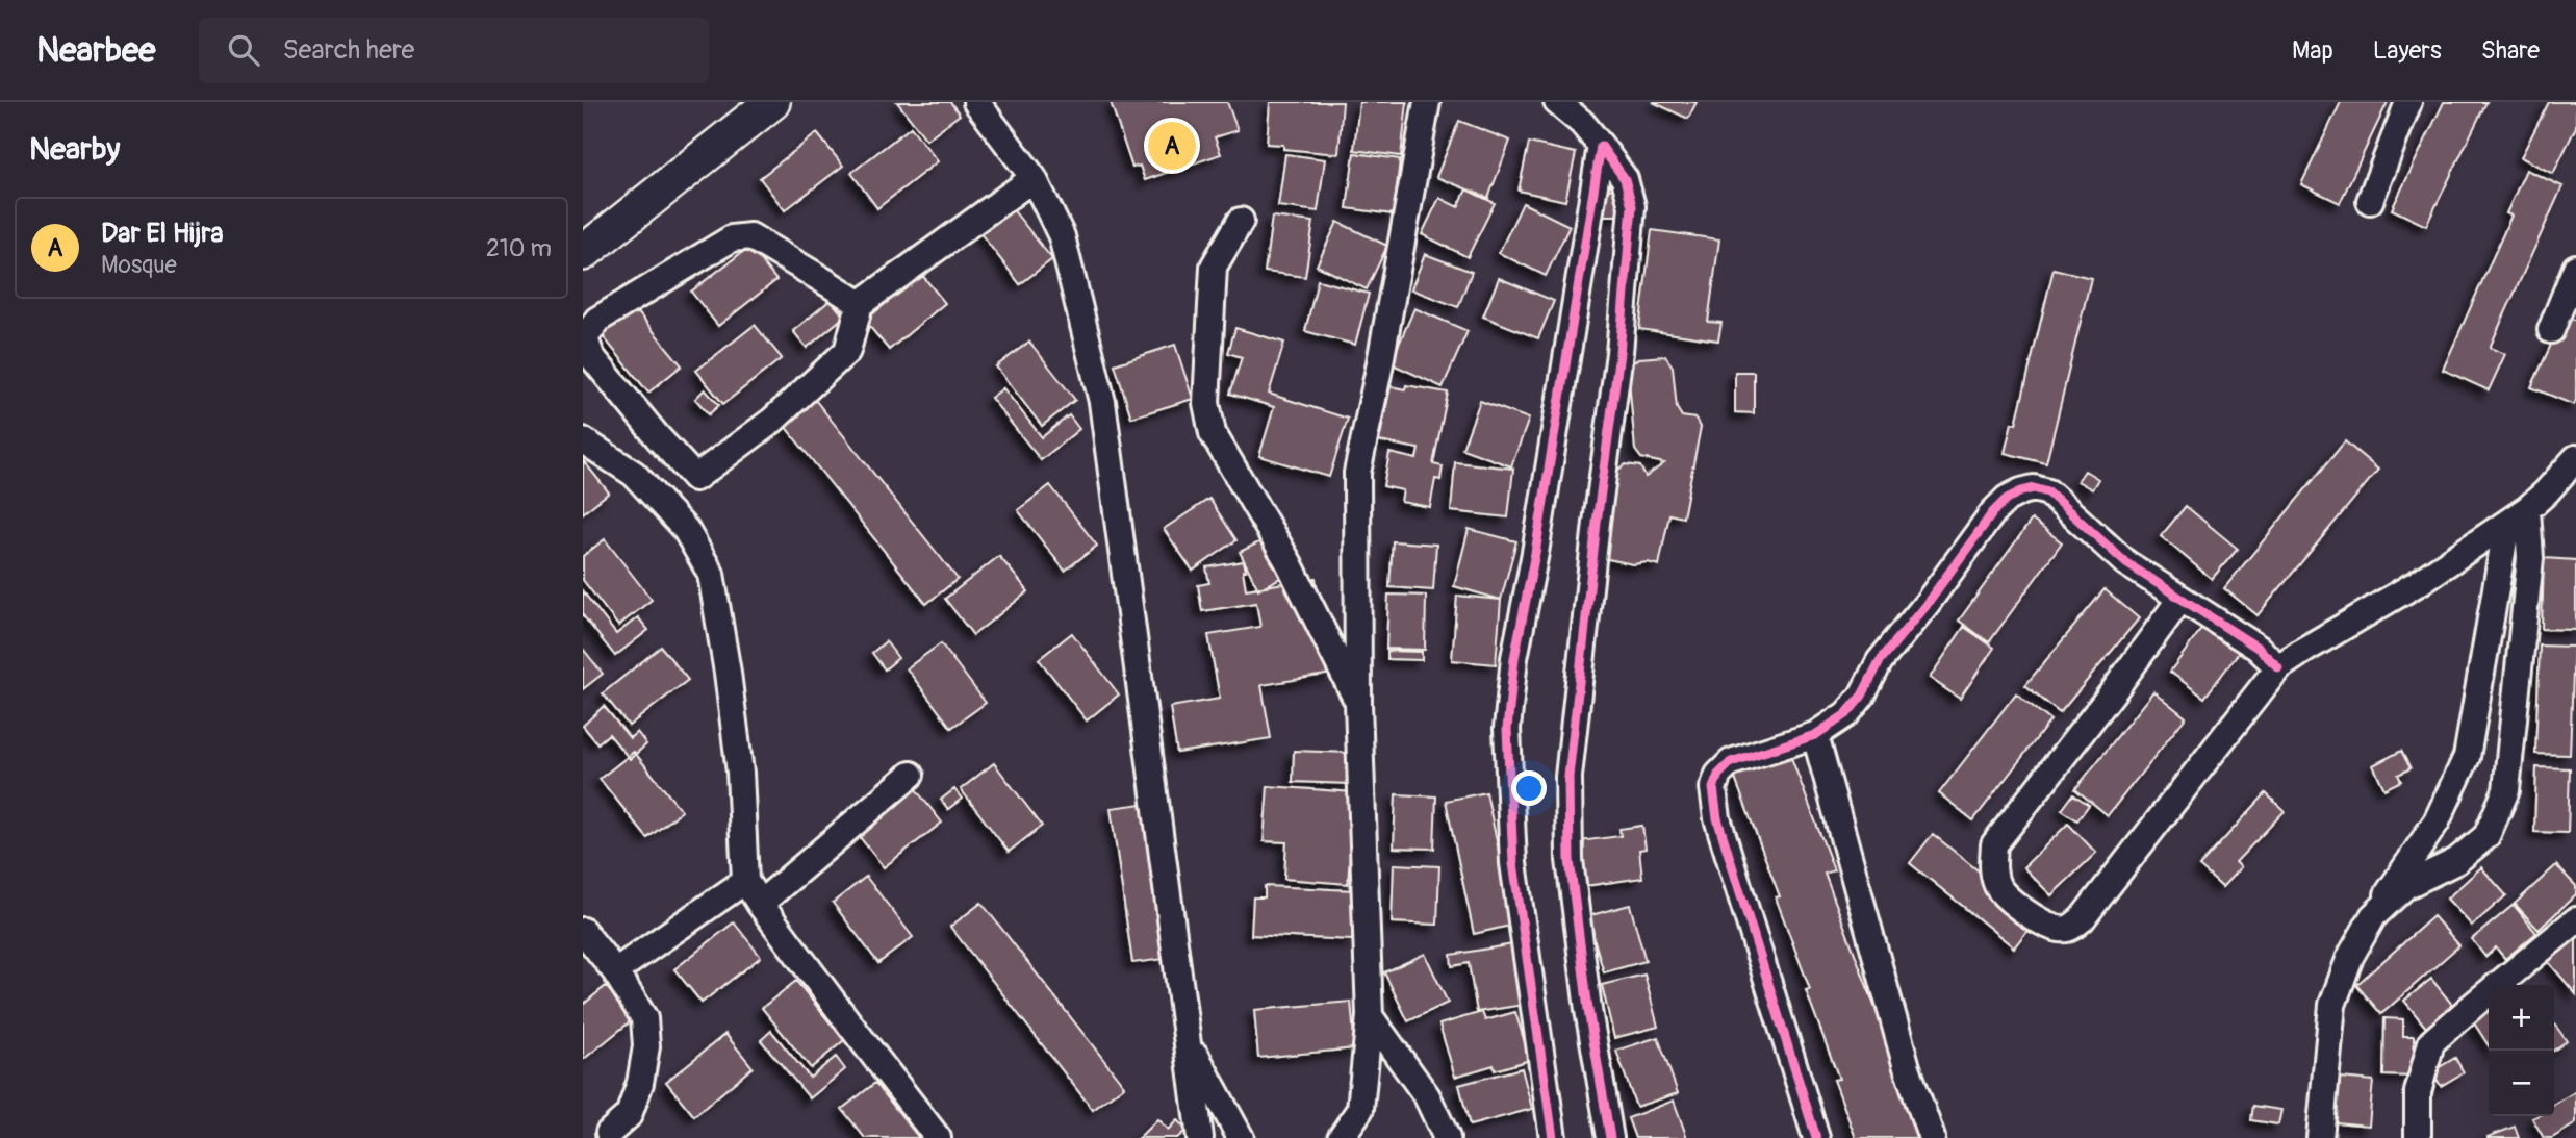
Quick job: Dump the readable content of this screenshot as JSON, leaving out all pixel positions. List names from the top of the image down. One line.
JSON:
{"page":{"header":"Nearbee","search":"Search here","nav":["Map","Layers","Share"],"heading":"Nearby","pins":"A","list":[{"mark":"A","name":"Dar El Hijra","note":"Mosque","value":"210 m"}],"map_buttons":["+","−"]}}
